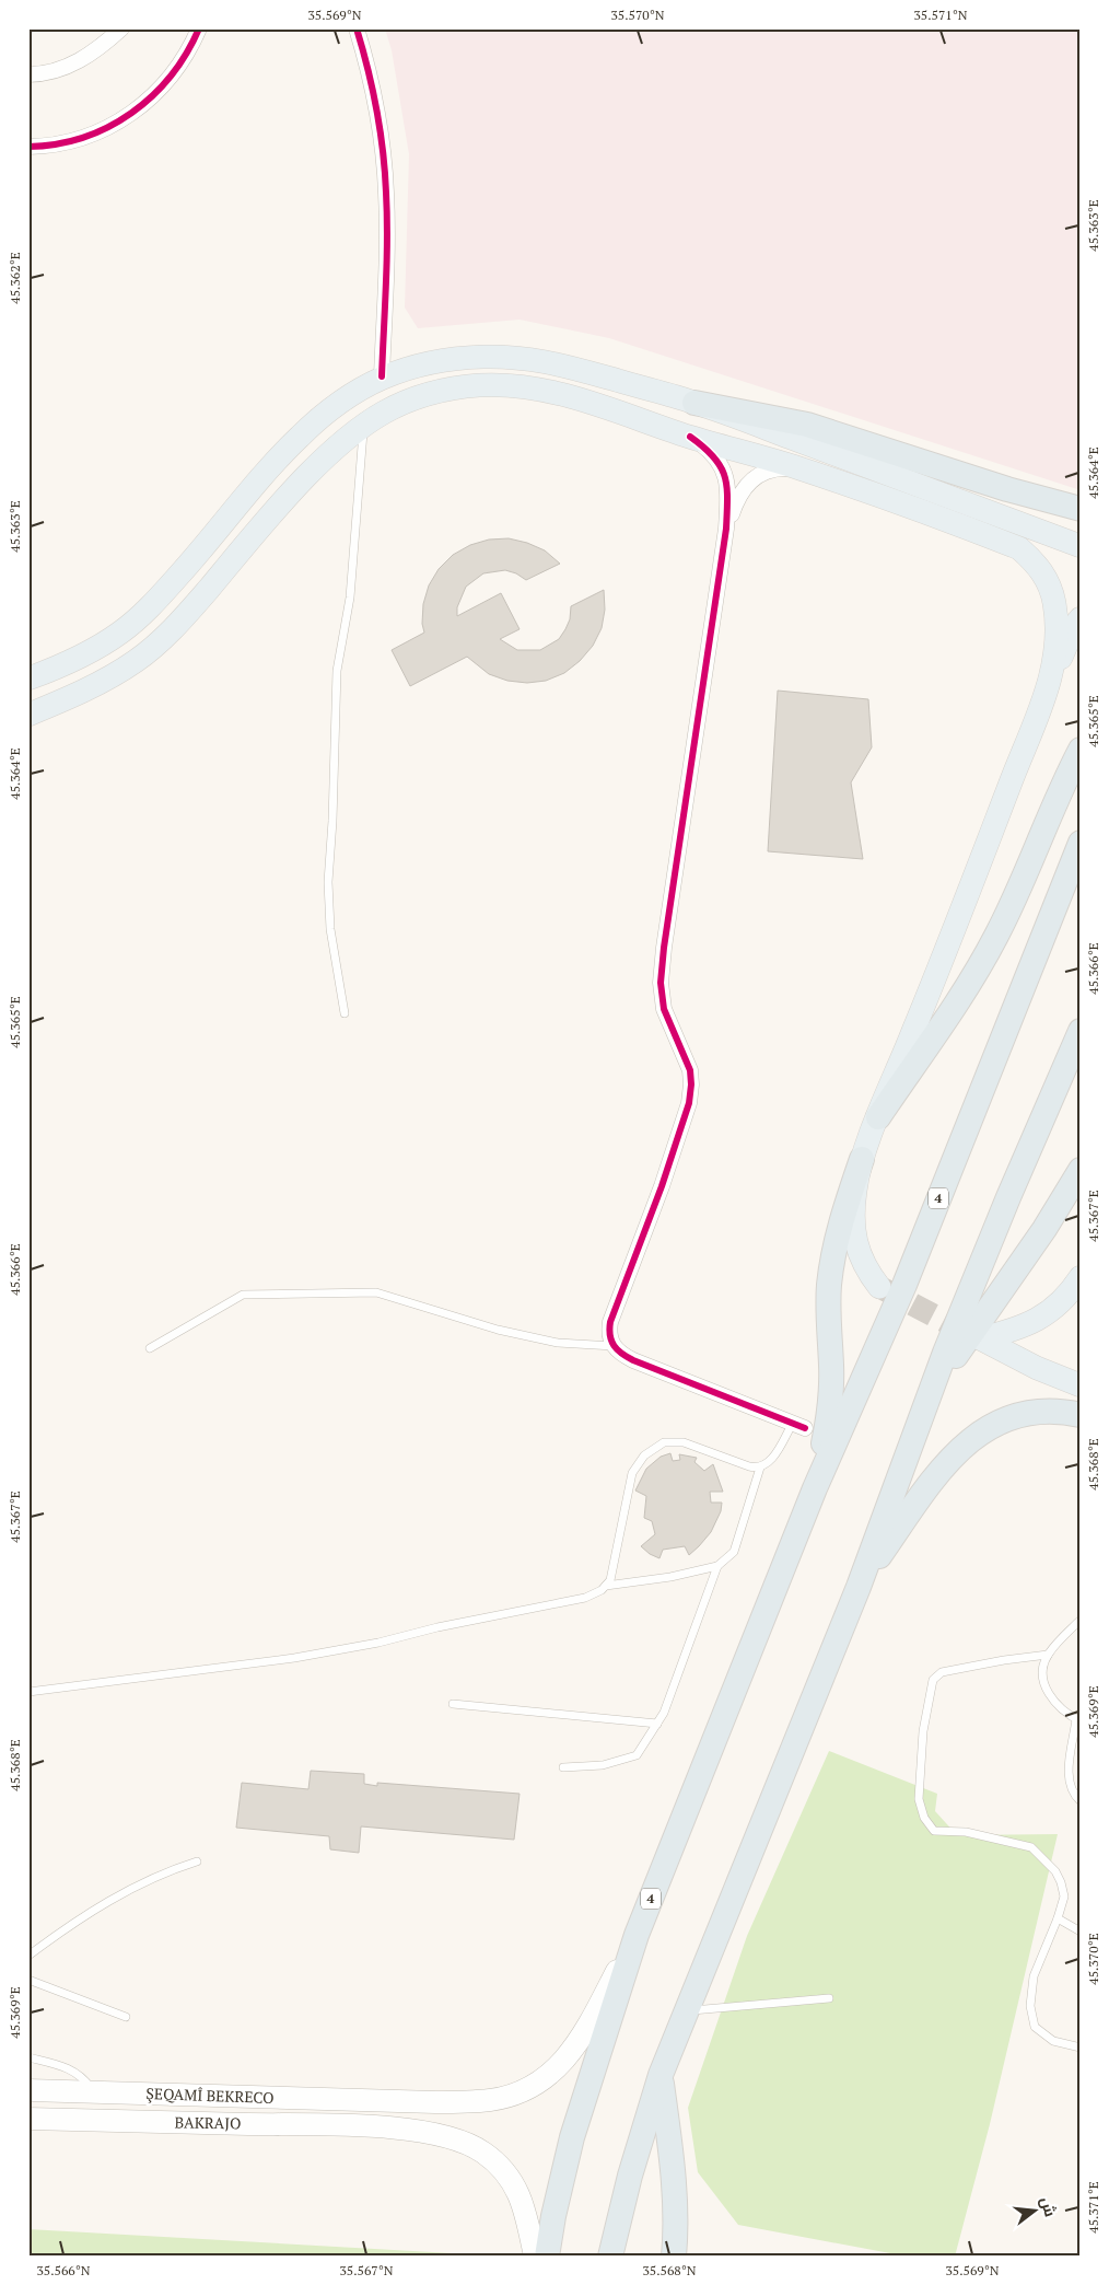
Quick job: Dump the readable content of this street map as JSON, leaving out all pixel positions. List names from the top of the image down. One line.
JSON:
{"streets":{"highway":["4"],"main road":["ŞEQAMÎ BEKRECO","BAKRAJO"]},"crossings":[["4","ŞEQAMÎ BEKRECO"]],"north":"right","coordinates":["35.569°N","35.570°N","35.571°N","45.363°E","45.362°E","45.364°E","45.365°E","45.366°E","45.367°E","45.368°E","45.369°E","45.370°E","45.371°E","35.566°N","35.567°N","35.568°N"]}
